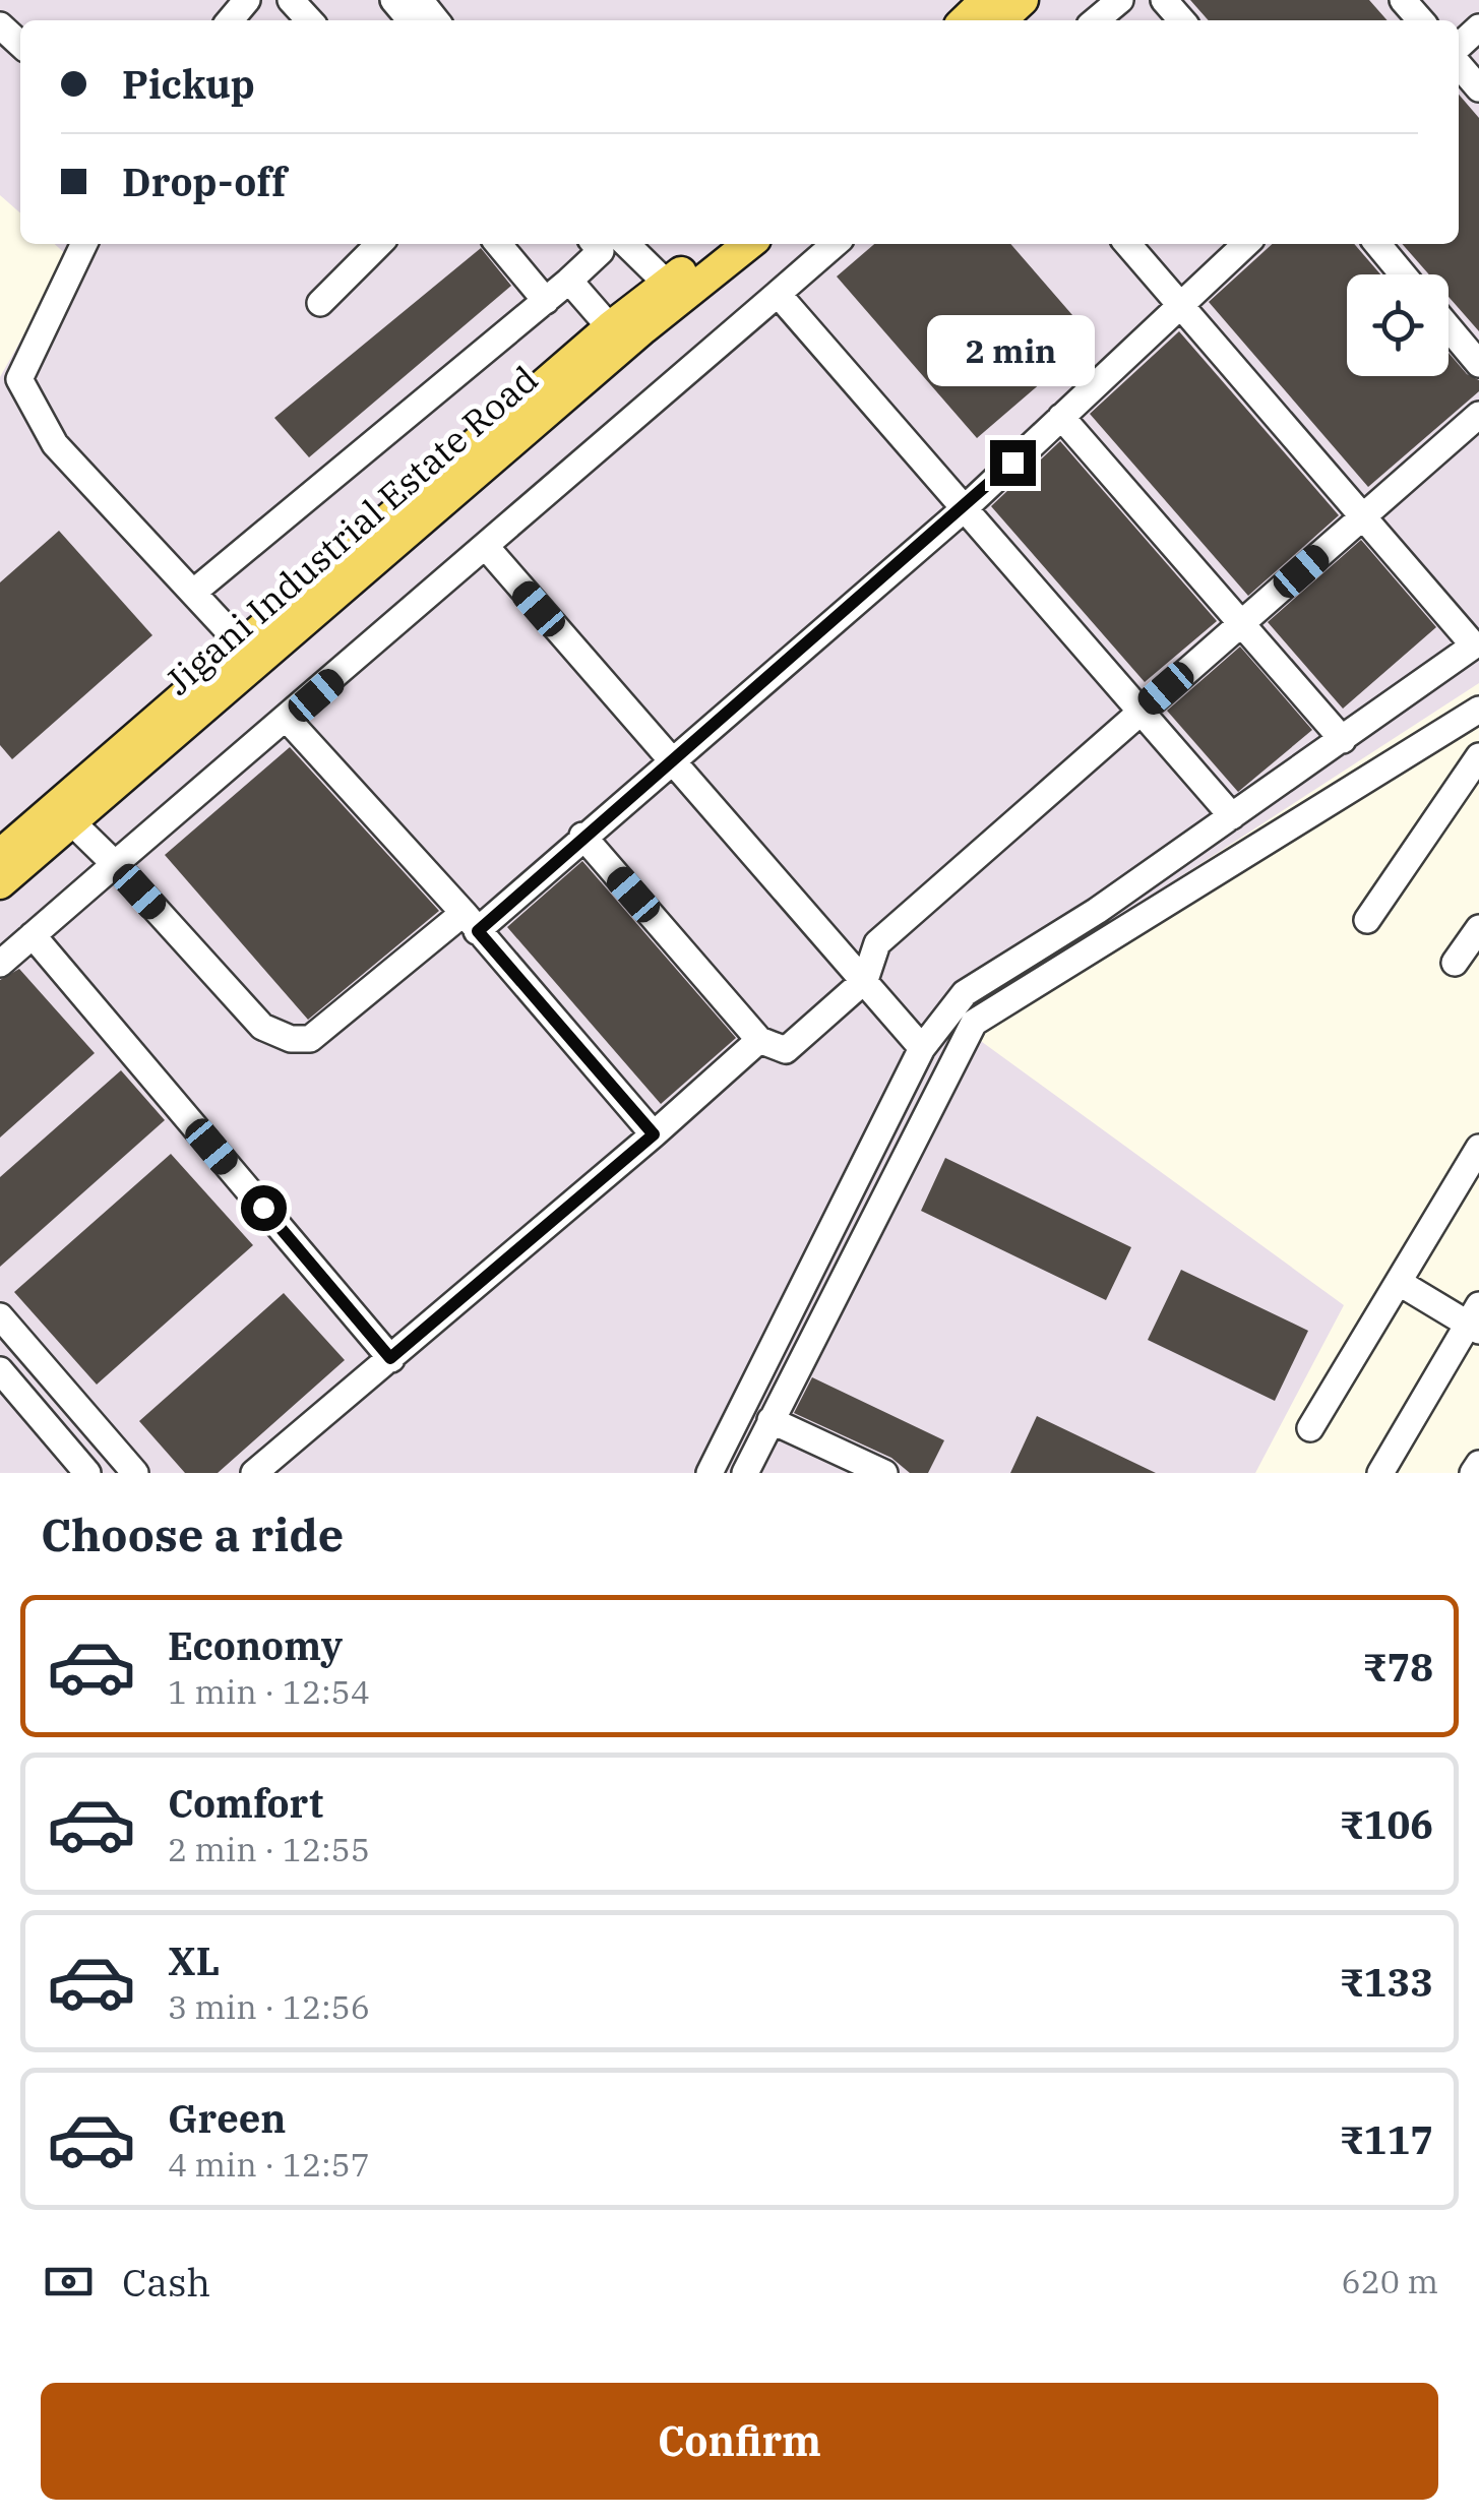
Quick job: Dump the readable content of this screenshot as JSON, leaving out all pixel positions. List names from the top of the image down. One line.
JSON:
{"streets":{"main road":["Jigani Industrial Estate Road"]},"page":{"banner":["Pickup","Drop-off"],"bubble":"2 min","heading":"Choose a ride","list":[{"name":"Economy","note":"1 min · 12:54","value":"₹78"},{"name":"Comfort","note":"2 min · 12:55","value":"₹106"},{"name":"XL","note":"3 min · 12:56","value":"₹133"},{"name":"Green","note":"4 min · 12:57","value":"₹117"}],"pay":["Cash","620 m"],"buttons":"Confirm"}}
